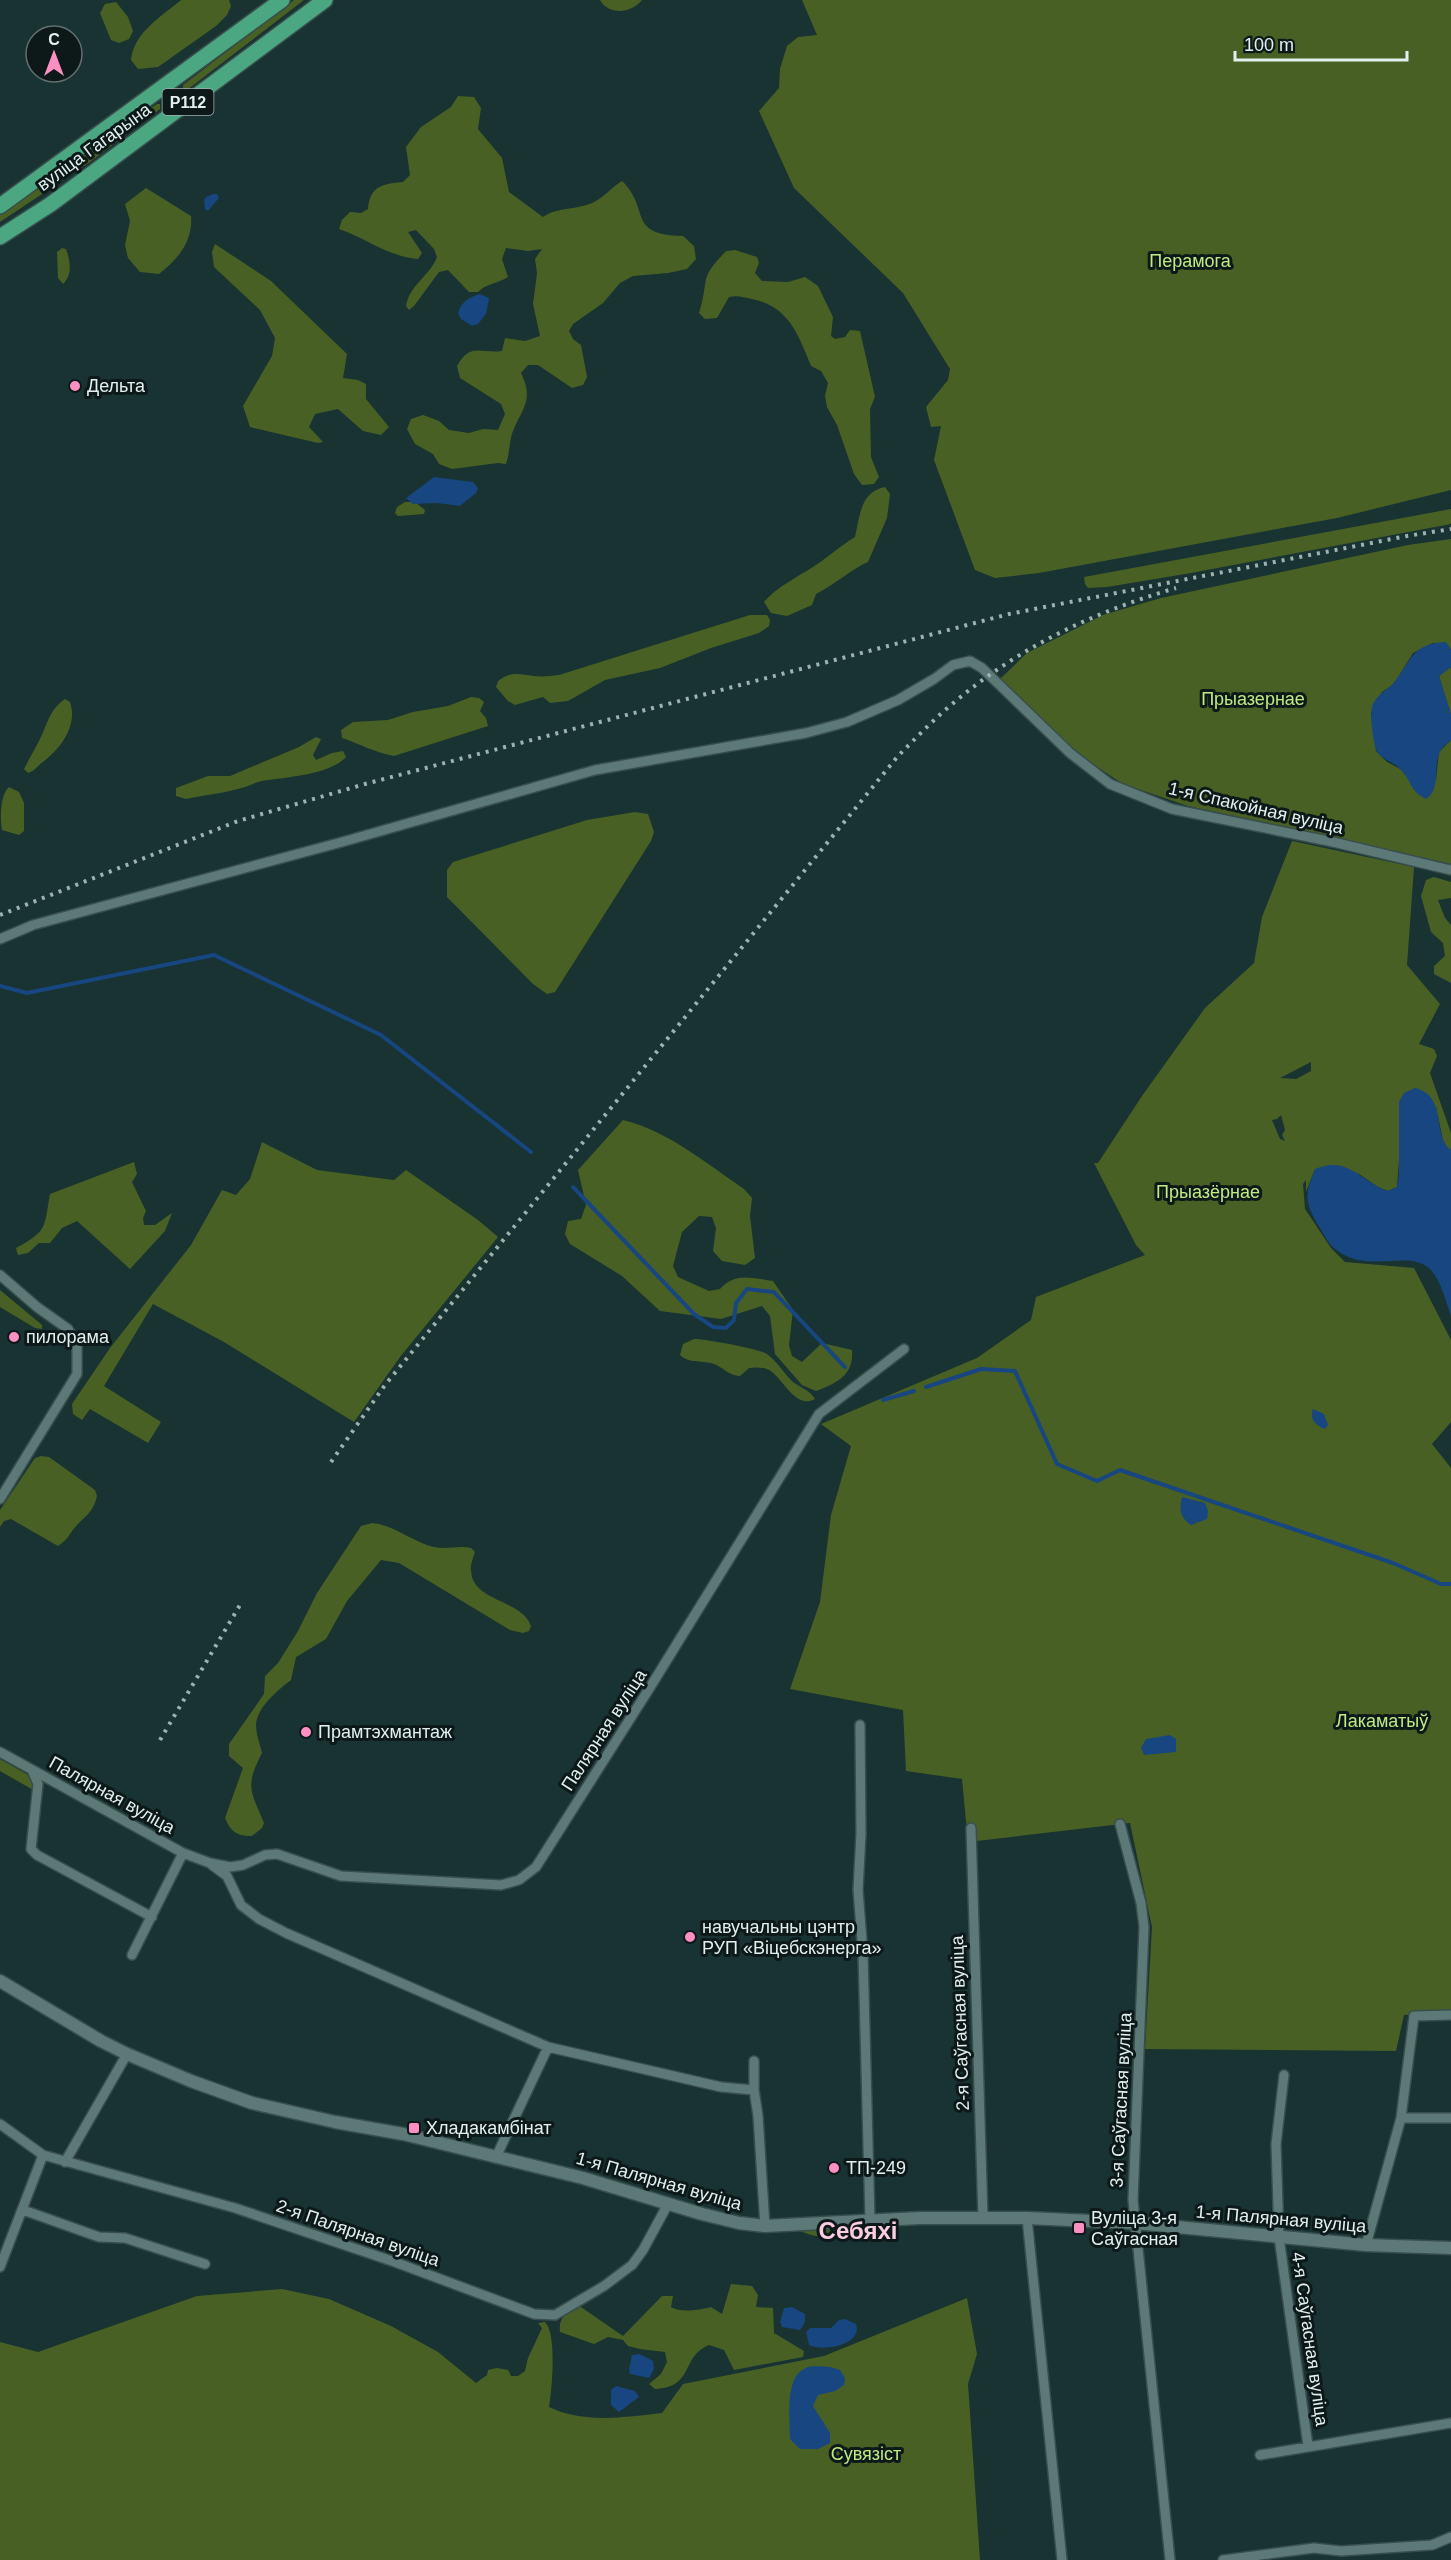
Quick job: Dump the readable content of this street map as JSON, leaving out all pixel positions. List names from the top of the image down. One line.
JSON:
{"streets":{"main road":["Р112","вуліца Гагарына"],"street":["1-я Спакойная вуліца","Палярная вуліца","2-я Саўгасная вуліца","3-я Саўгасная вуліца","1-я Палярная вуліца","2-я Палярная вуліца","4-я Саўгасная вуліца"]},"crossings":[["2-я Саўгасная вуліца","1-я Палярная вуліца"],["3-я Саўгасная вуліца","1-я Палярная вуліца"],["1-я Палярная вуліца","2-я Палярная вуліца"],["1-я Палярная вуліца","4-я Саўгасная вуліца"]],"districts":["Себяхі"],"parks":["Перамога","Прыазернае","Прыазёрнае","Лакаматыў","Сувязіст"],"places":{"other":["Дельта","пилорама","Прамтэхмантаж","навучальны цэнтр РУП «Віцебскэнерга»","ТП-249"],"transit":["Хладакамбінат","Вуліца 3-я Саўгасная"]},"scale_bar":"100 m","north":"top"}
